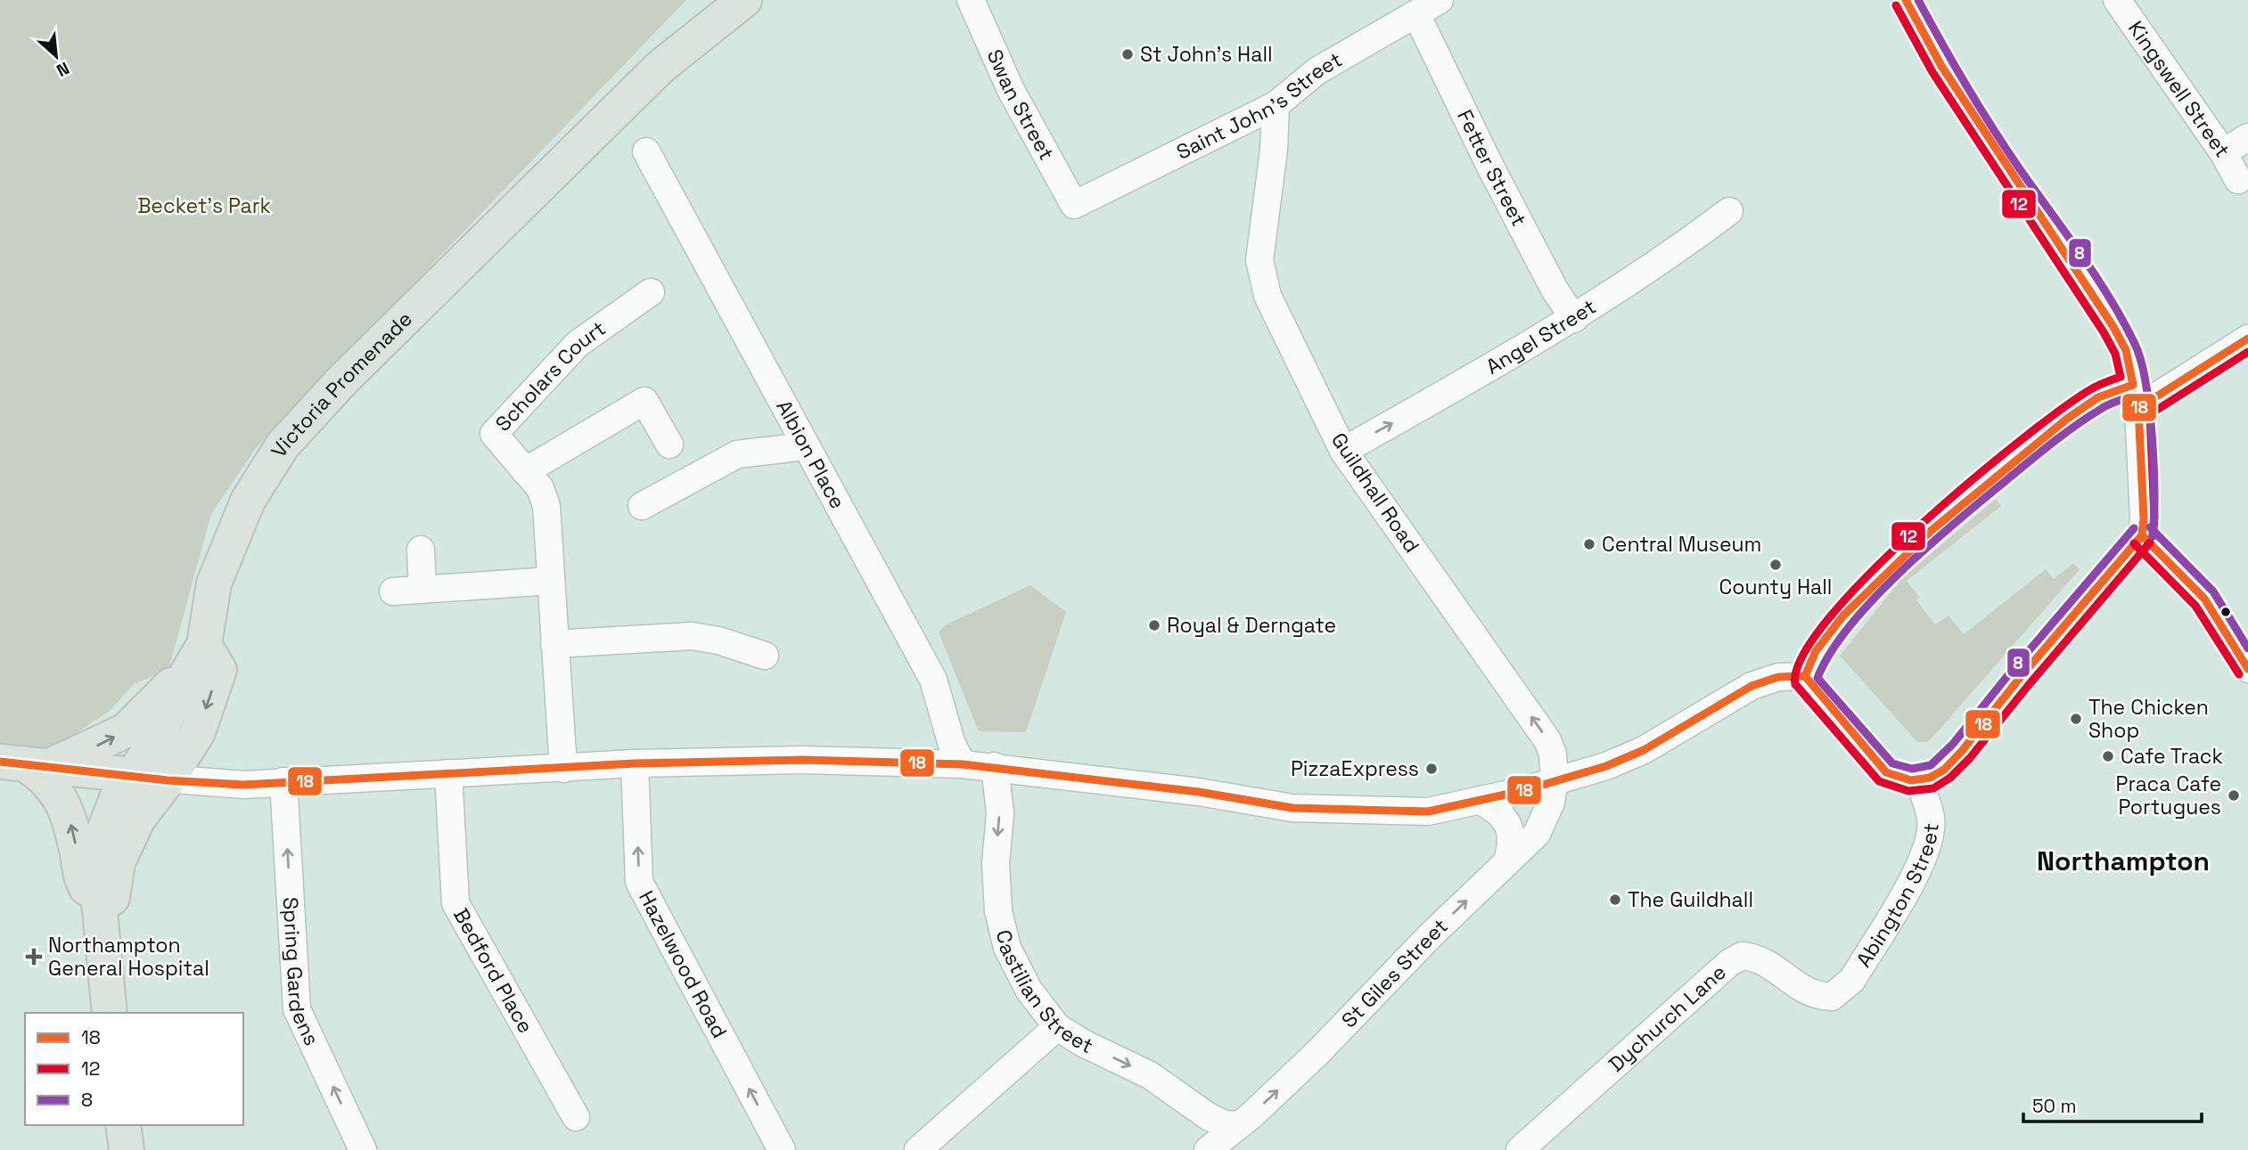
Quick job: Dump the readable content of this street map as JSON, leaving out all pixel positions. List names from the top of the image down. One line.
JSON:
{"streets":{"main road":["Victoria Promenade"],"street":["Kingswell Street","Swan Street","Saint John's Street","Fetter Street","Angel Street","Scholars Court","Albion Place","Guildhall Road","Abington Street","Hazelwood Road","Bedford Place","Spring Gardens","St Giles Street","Castilian Street","Dychurch Lane"]},"crossings":[["Swan Street","Saint John's Street"],["Saint John's Street","Fetter Street"],["Saint John's Street","Guildhall Road"],["Fetter Street","Angel Street"],["Angel Street","Guildhall Road"],["Guildhall Road","St Giles Street"],["Abington Street","Dychurch Lane"],["St Giles Street","Castilian Street"]],"one_way":["Angel Street","Guildhall Road","Hazelwood Road","Spring Gardens","St Giles Street","Castilian Street"],"districts":["Northampton"],"parks":["Becket's Park"],"places":{"other":["St John's Hall","Central Museum","County Hall","Royal & Derngate","The Chicken Shop","Cafe Track","PizzaExpress","Praca Cafe Portugues","The Guildhall"],"health":["Northampton General Hospital"]},"lines":["transit line 18","transit line 8","transit line 12"],"legend":["18","12","8"],"scale_bar":"50 m","north":"bottom right"}
